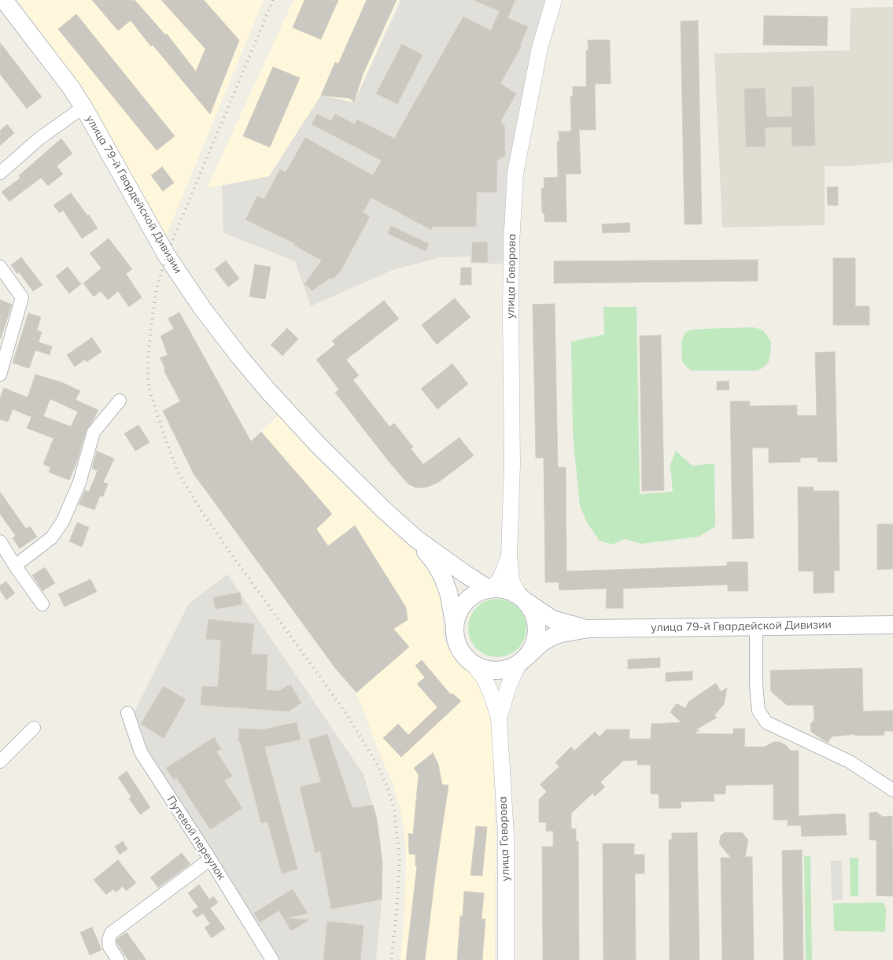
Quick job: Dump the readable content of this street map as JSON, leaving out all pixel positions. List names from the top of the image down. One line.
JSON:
{"streets":{"main road":["улица 79-й Гвардейской Дивизии"],"street":["улица Говорова","Путевой переулок"]},"crossings":[["улица 79-й Гвардейской Дивизии","улица Говорова"]]}
